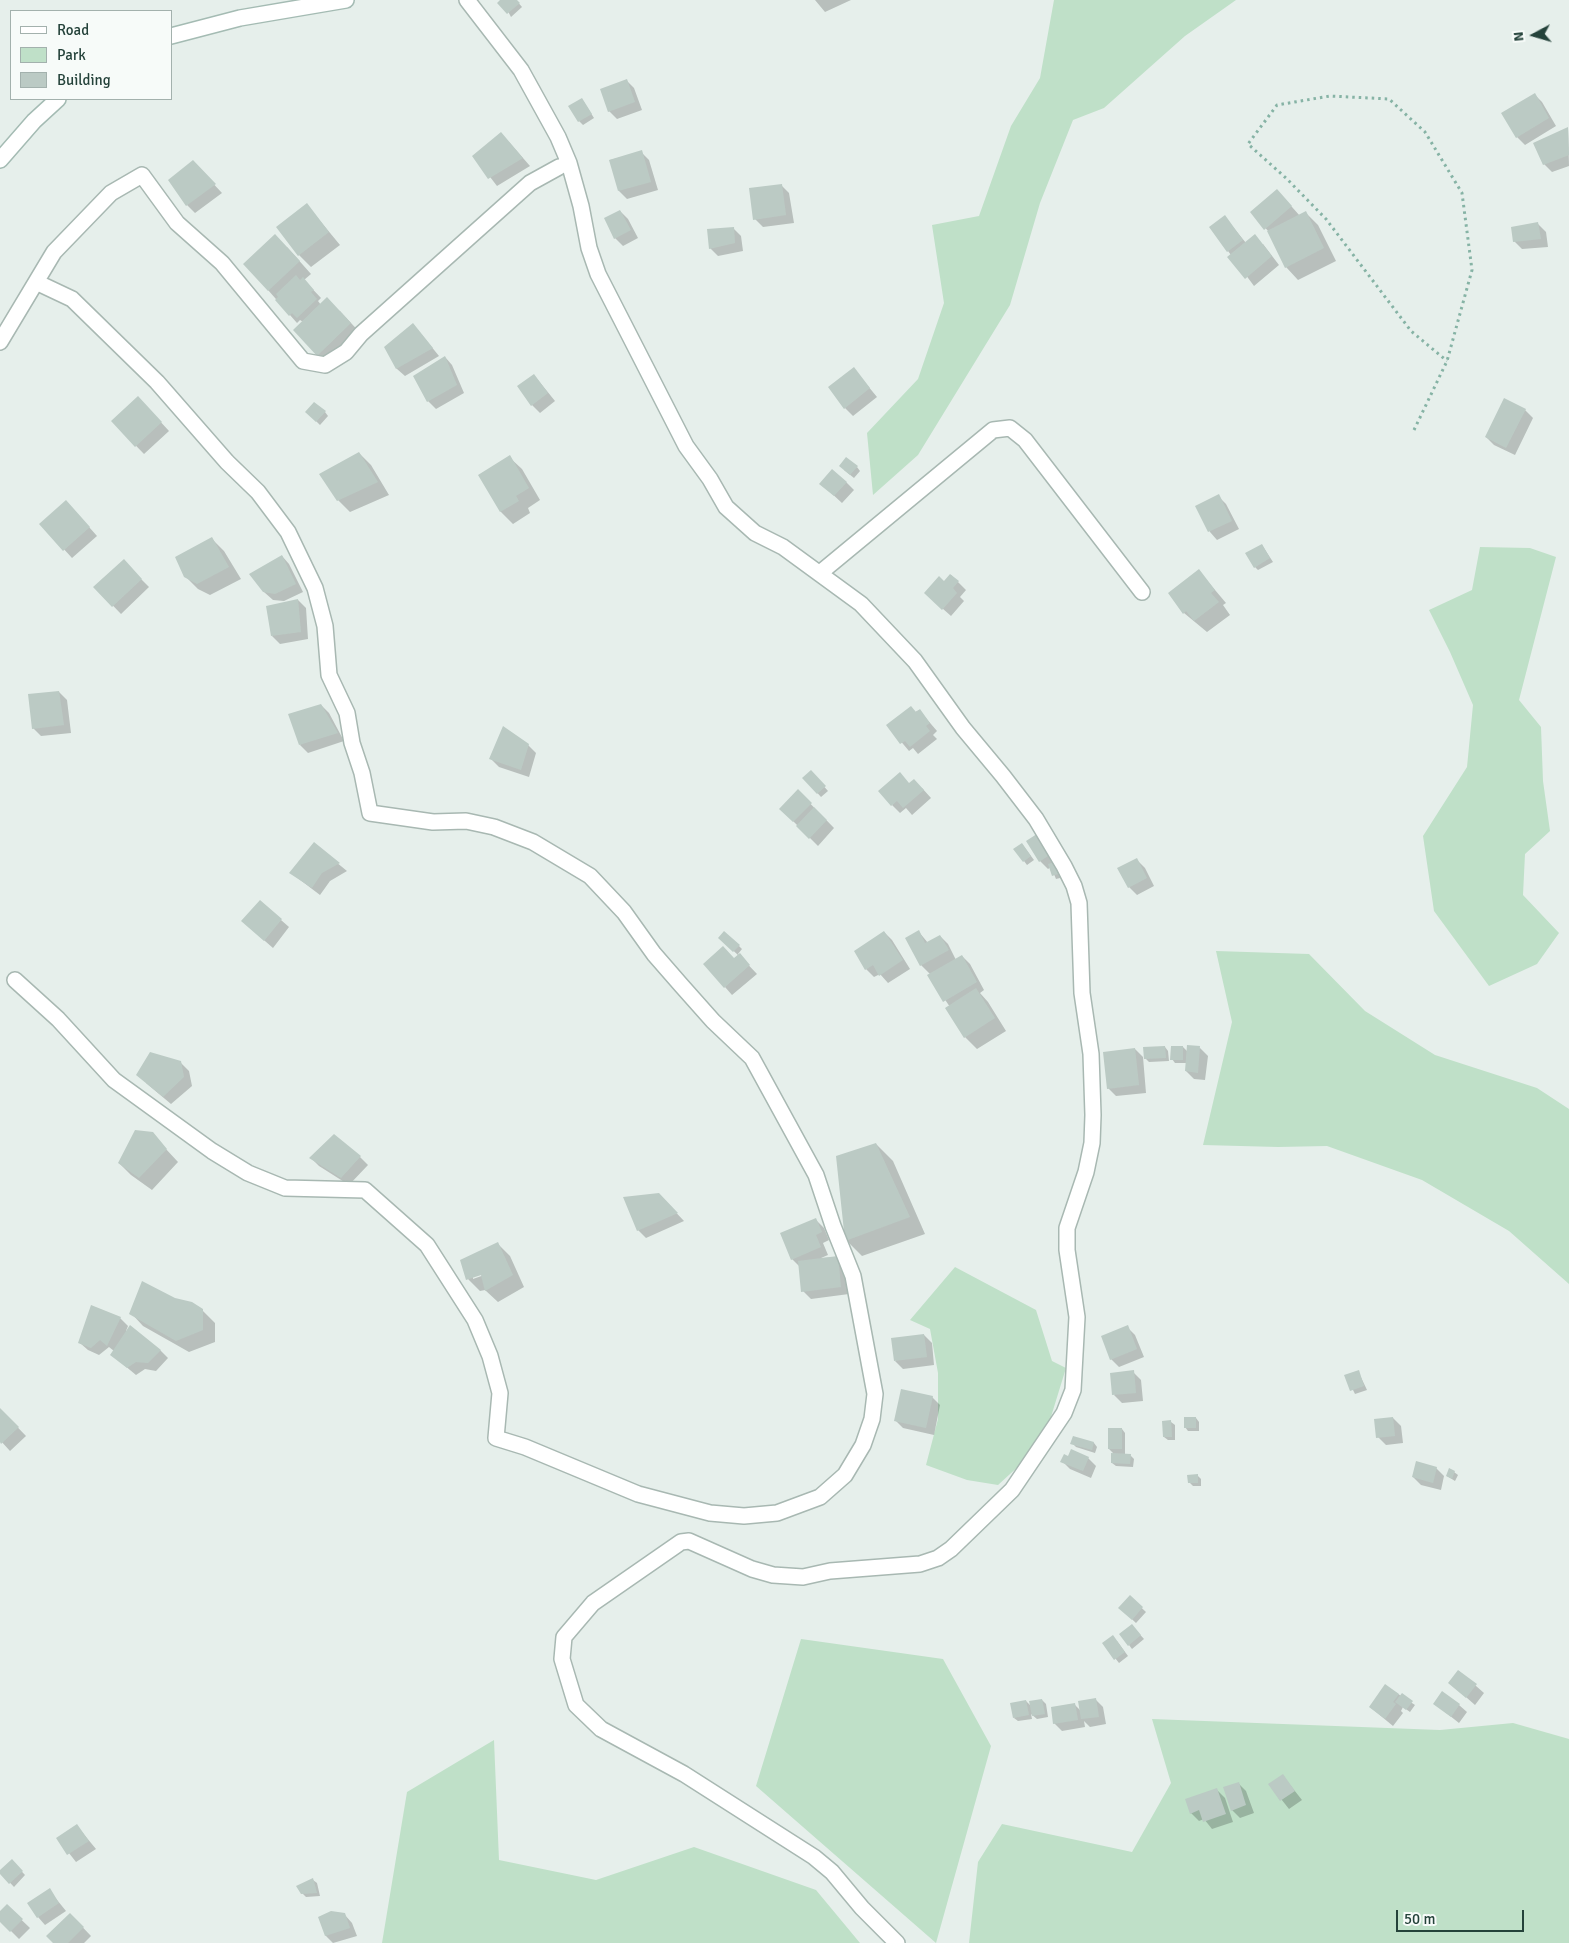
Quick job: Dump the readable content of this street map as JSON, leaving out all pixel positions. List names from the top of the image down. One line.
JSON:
{"legend":["Road","Park","Building"],"scale_bar":"50 m","north":"left"}
